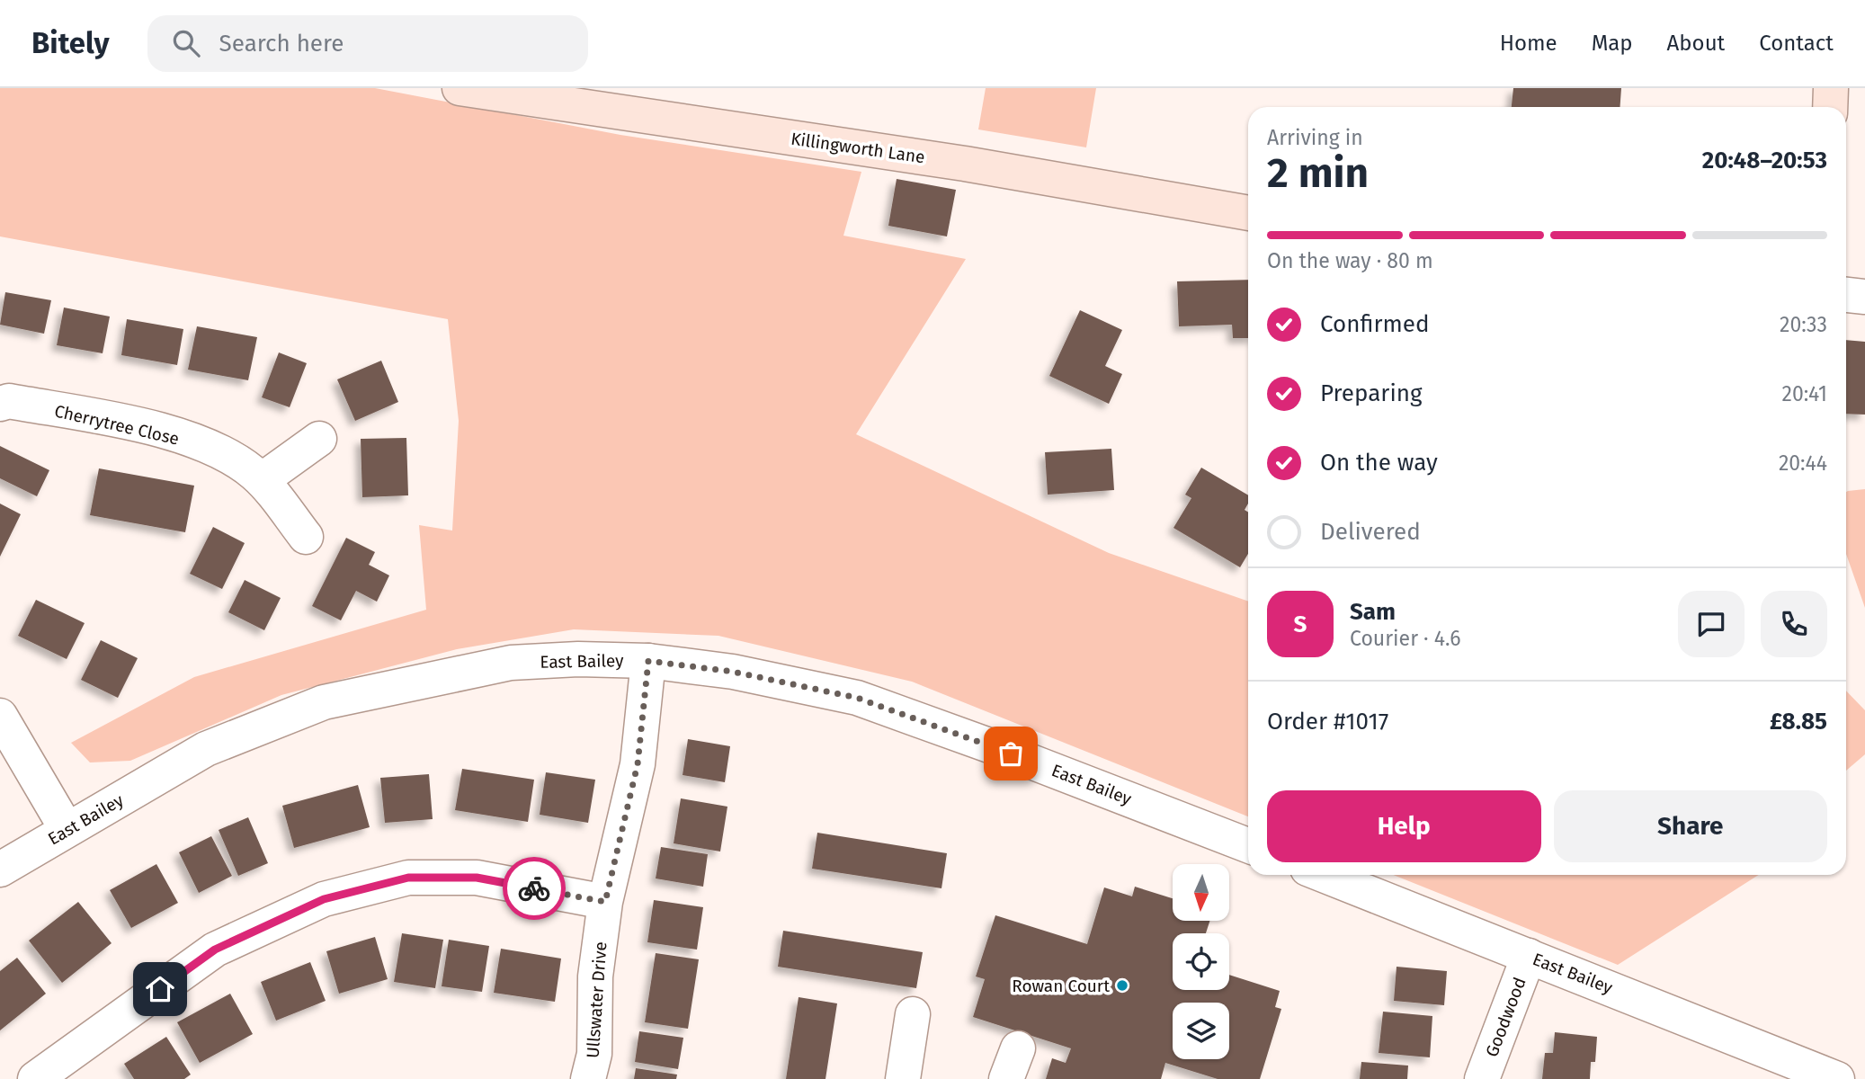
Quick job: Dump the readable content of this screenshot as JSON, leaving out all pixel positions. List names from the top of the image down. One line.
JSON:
{"streets":{"main road":["Killingworth Lane"],"street":["Cherrytree Close","East Bailey","Ullswater Drive","Goodwood"]},"crossings":[["East Bailey","Ullswater Drive"],["East Bailey","Goodwood"]],"places":["Rowan Court"],"north":"bottom","page":{"header":"Bitely","search":"Search here","nav":["Home","Map","About","Contact"],"heading":["2 min","Arriving in","20:48–20:53"],"panel":["Sam","Courier · 4.6","Order #1017","£8.85"],"bar":"On the way · 80 m","list":[["Confirmed","20:33"],["Preparing","20:41"],["On the way","20:44"],"Delivered"],"round":"S","buttons":["Help","Share"]}}
